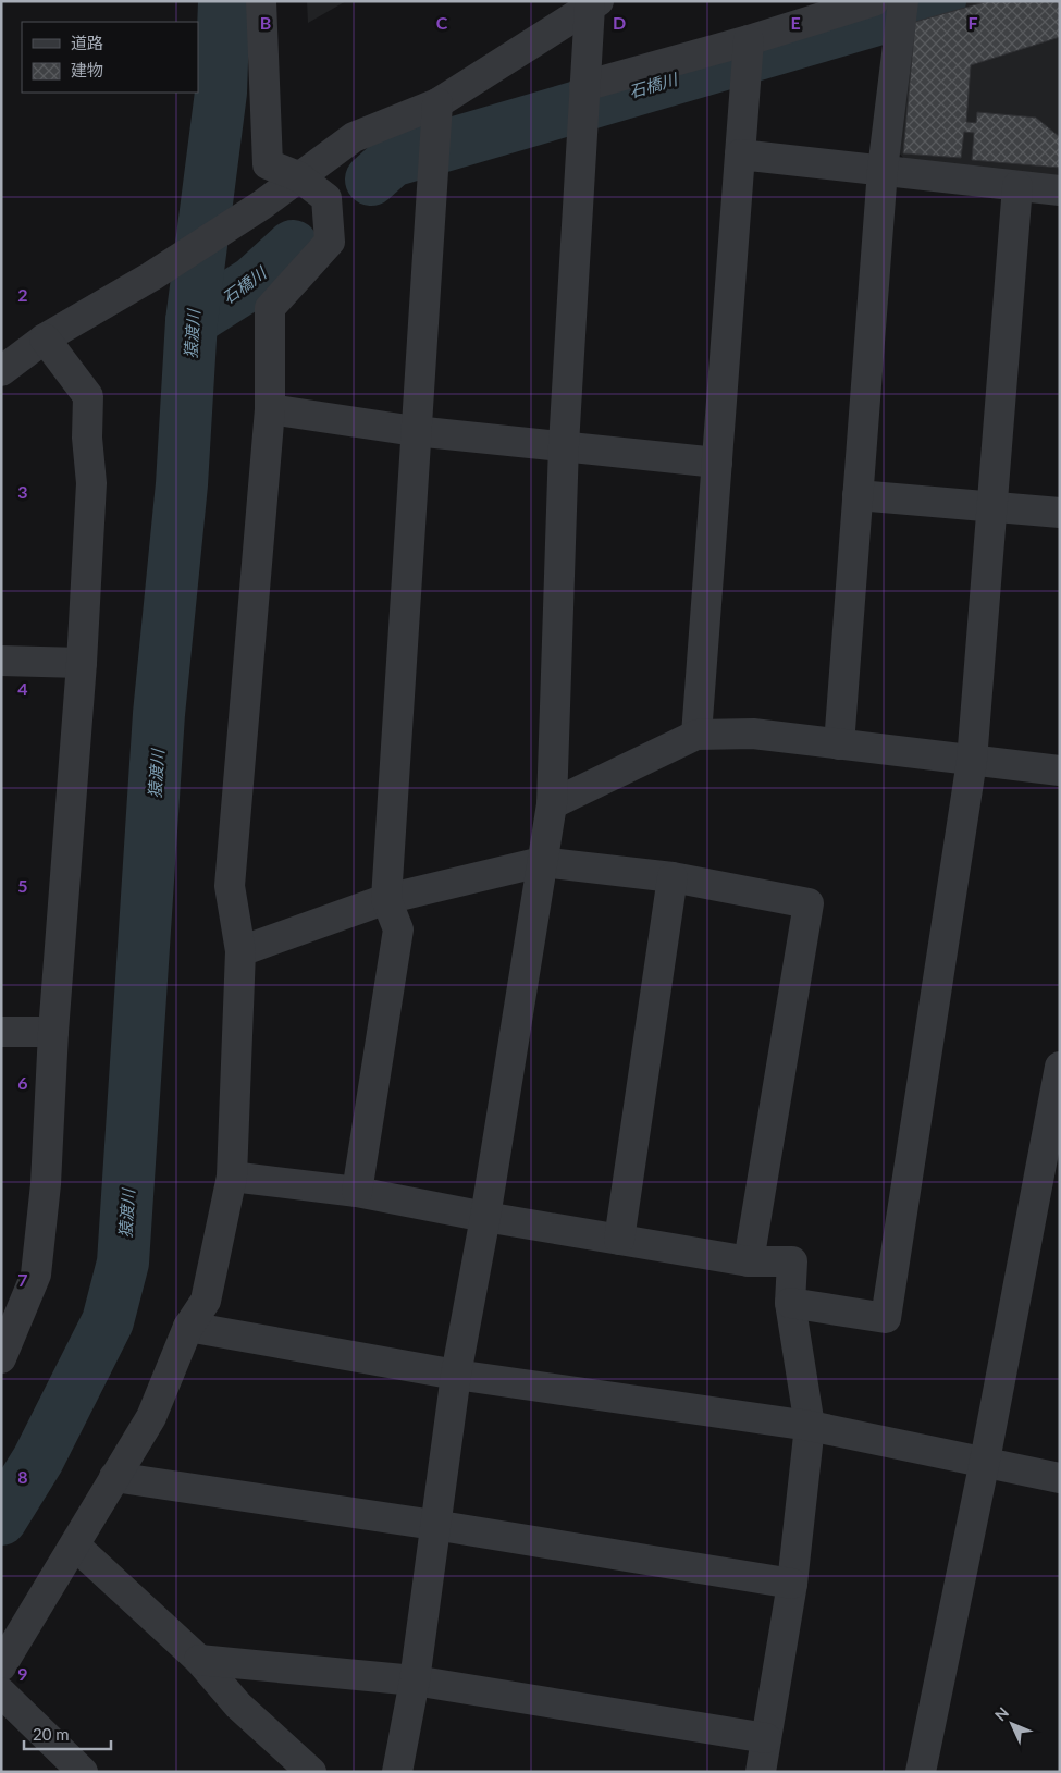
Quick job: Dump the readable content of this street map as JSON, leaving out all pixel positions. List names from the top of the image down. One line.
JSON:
{"water":["石橋川","猿渡川"],"legend":["道路","建物"],"scale_bar":"20 m","north":"top left","grid":{"columns":["B","C","D","E","F"],"rows":["2","3","4","5","6","7","8","9"]}}
